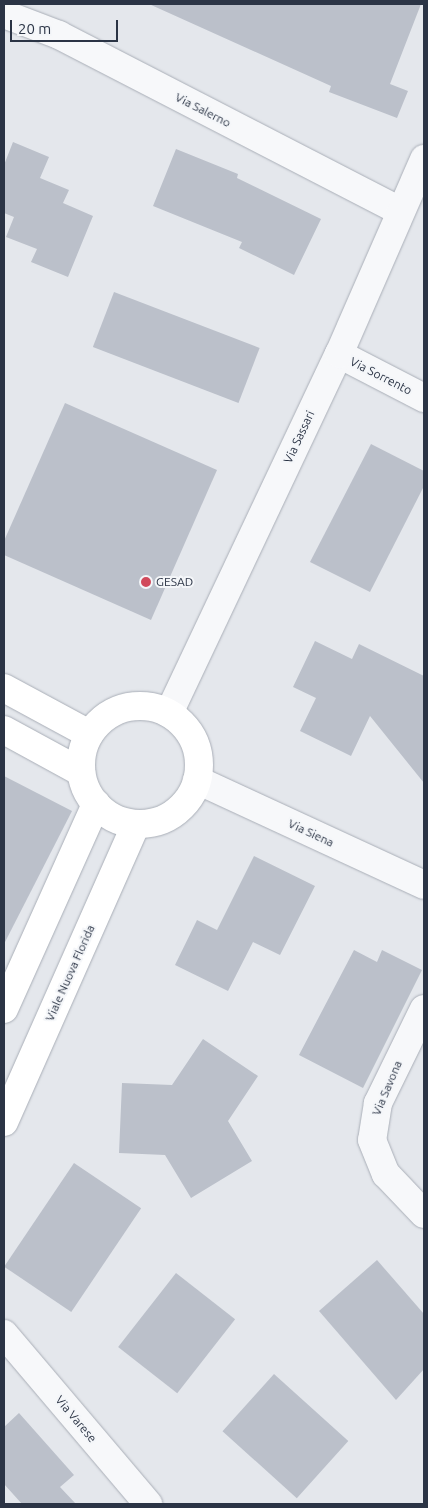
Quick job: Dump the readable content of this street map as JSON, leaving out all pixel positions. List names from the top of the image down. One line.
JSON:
{"streets":{"street":["Via Salerno","Via Sorrento","Via Sassari","Via Siena","Viale Nuova Florida","Via Savona","Via Varese"]},"crossings":[["Via Salerno","Via Sassari"],["Via Sorrento","Via Sassari"],["Via Sassari","Via Siena"],["Via Sassari","Viale Nuova Florida"],["Via Siena","Viale Nuova Florida"]],"places":["GESAD"],"scale_bar":"20 m"}
